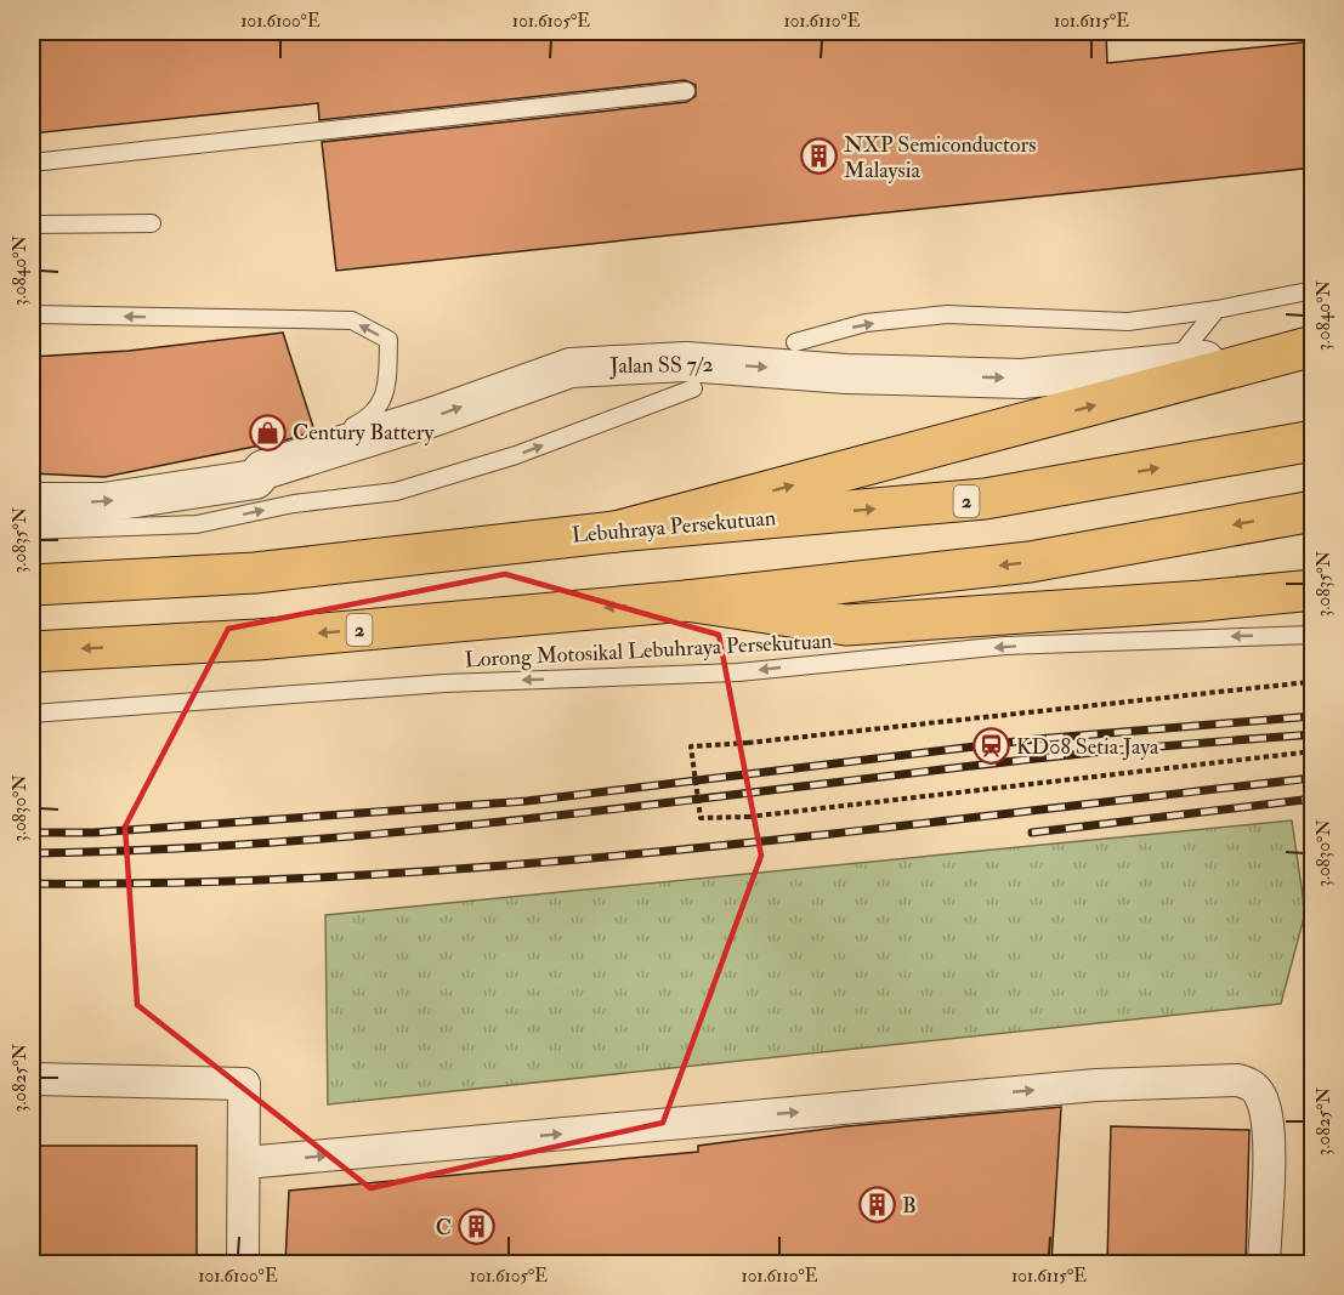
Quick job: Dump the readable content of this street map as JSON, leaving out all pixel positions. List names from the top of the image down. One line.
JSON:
{"streets":{"highway":["2","Lebuhraya Persekutuan"],"street":["Jalan SS 7/2"],"lane":["Lorong Motosikal Lebuhraya Persekutuan"]},"one_way":["Jalan SS 7/2","Lorong Motosikal Lebuhraya Persekutuan"],"places":{"building":["NXP Semiconductors Malaysia","B","C"],"shop":["Century Battery"],"station":["KD08 Setia Jaya"]},"coordinates":["101.6100°E","101.6105°E","101.6110°E","101.6115°E","3.0840°N","3.0835°N","3.0830°N","3.0825°N"]}
